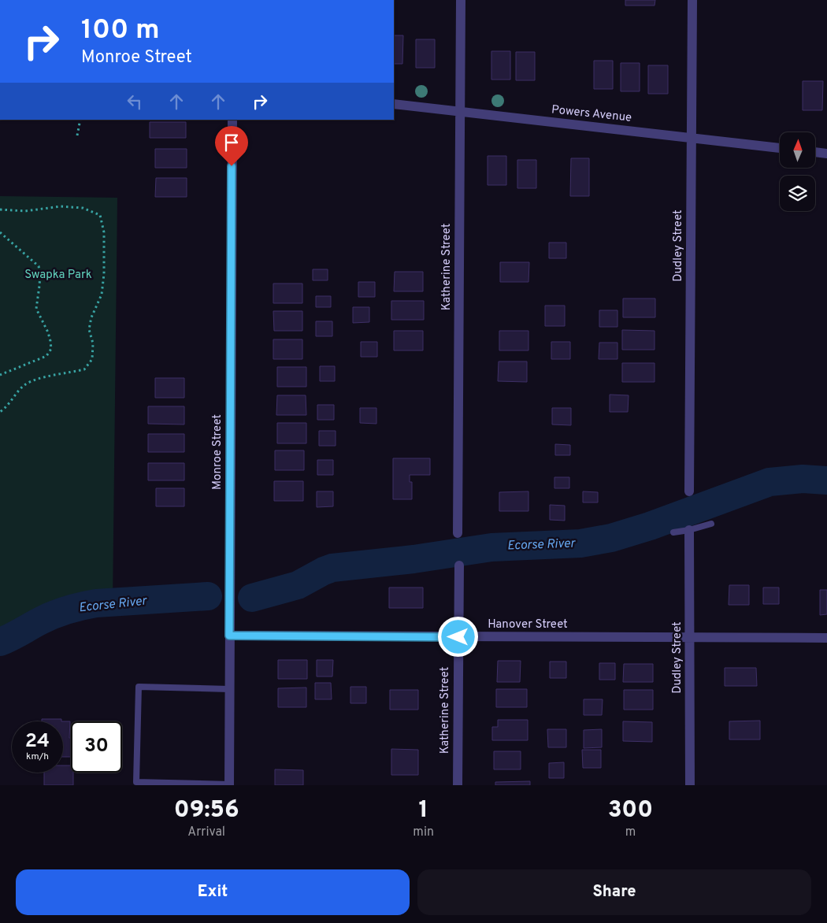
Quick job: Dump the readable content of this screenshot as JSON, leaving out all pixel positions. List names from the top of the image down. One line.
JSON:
{"streets":{"street":["Powers Avenue","Dudley Street","Katherine Street","Monroe Street","Hanover Street"]},"crossings":[["Powers Avenue","Dudley Street"],["Powers Avenue","Katherine Street"],["Dudley Street","Hanover Street"],["Katherine Street","Hanover Street"],["Monroe Street","Hanover Street"]],"water":["Ecorse River"],"parks":["Swapka Park"],"north":"top","page":{"turn":["100 m","Monroe Street"],"speed":"24 km/h","limit":"30","eta":["09:56","Arrival","1","min","300","m"],"buttons":["Exit","Share"]}}
